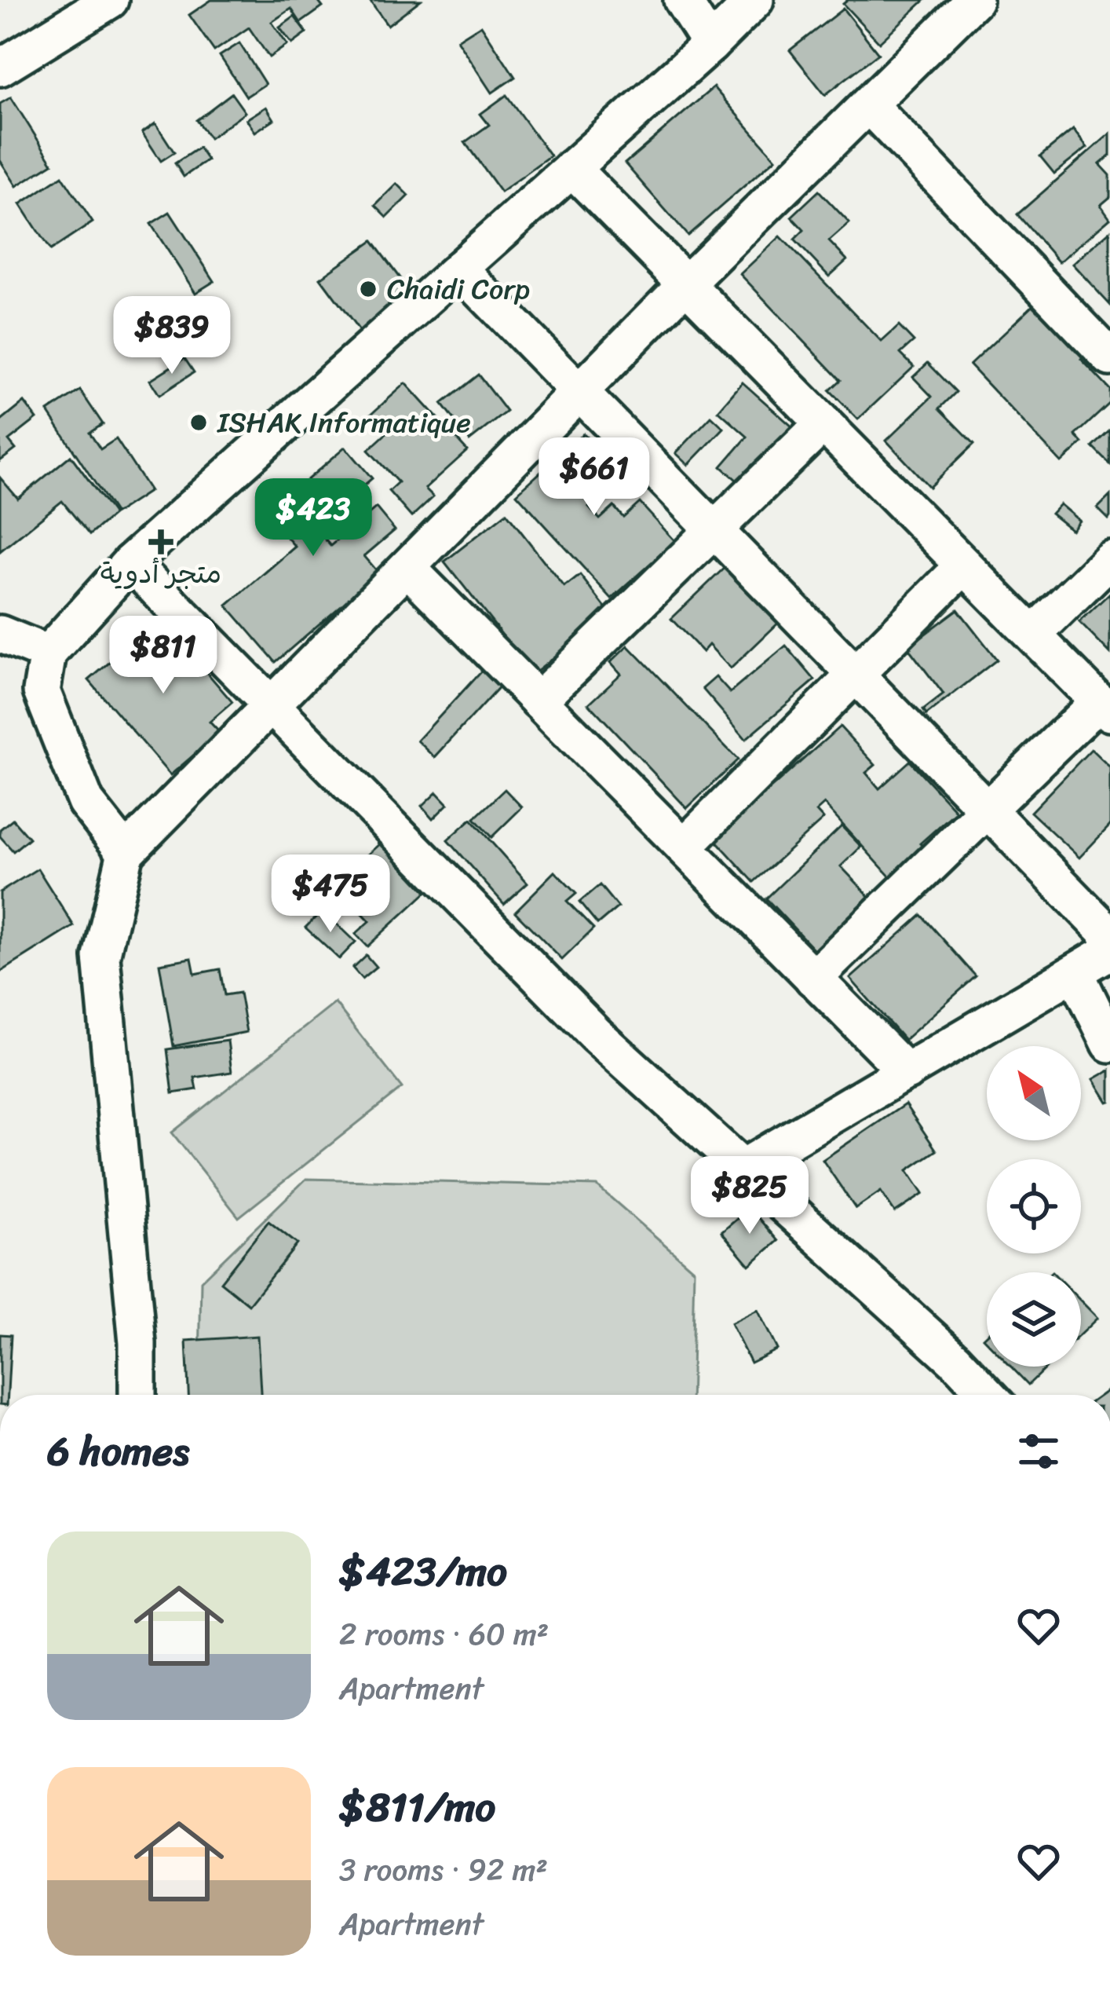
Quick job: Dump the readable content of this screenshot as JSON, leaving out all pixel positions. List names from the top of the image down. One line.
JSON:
{"places":{"other":["Chaidi Corp","ISHAK Informatique"],"health":["متجر أدوية"]},"north":"top left","page":{"price":["$839","$661","$423","$811","$475","$825"],"heading":"6 homes","list":[{"name":"$423/mo","note":"2 rooms · 60 m² · Apartment"},{"name":"$811/mo","note":"3 rooms · 92 m² · Apartment"}]}}
